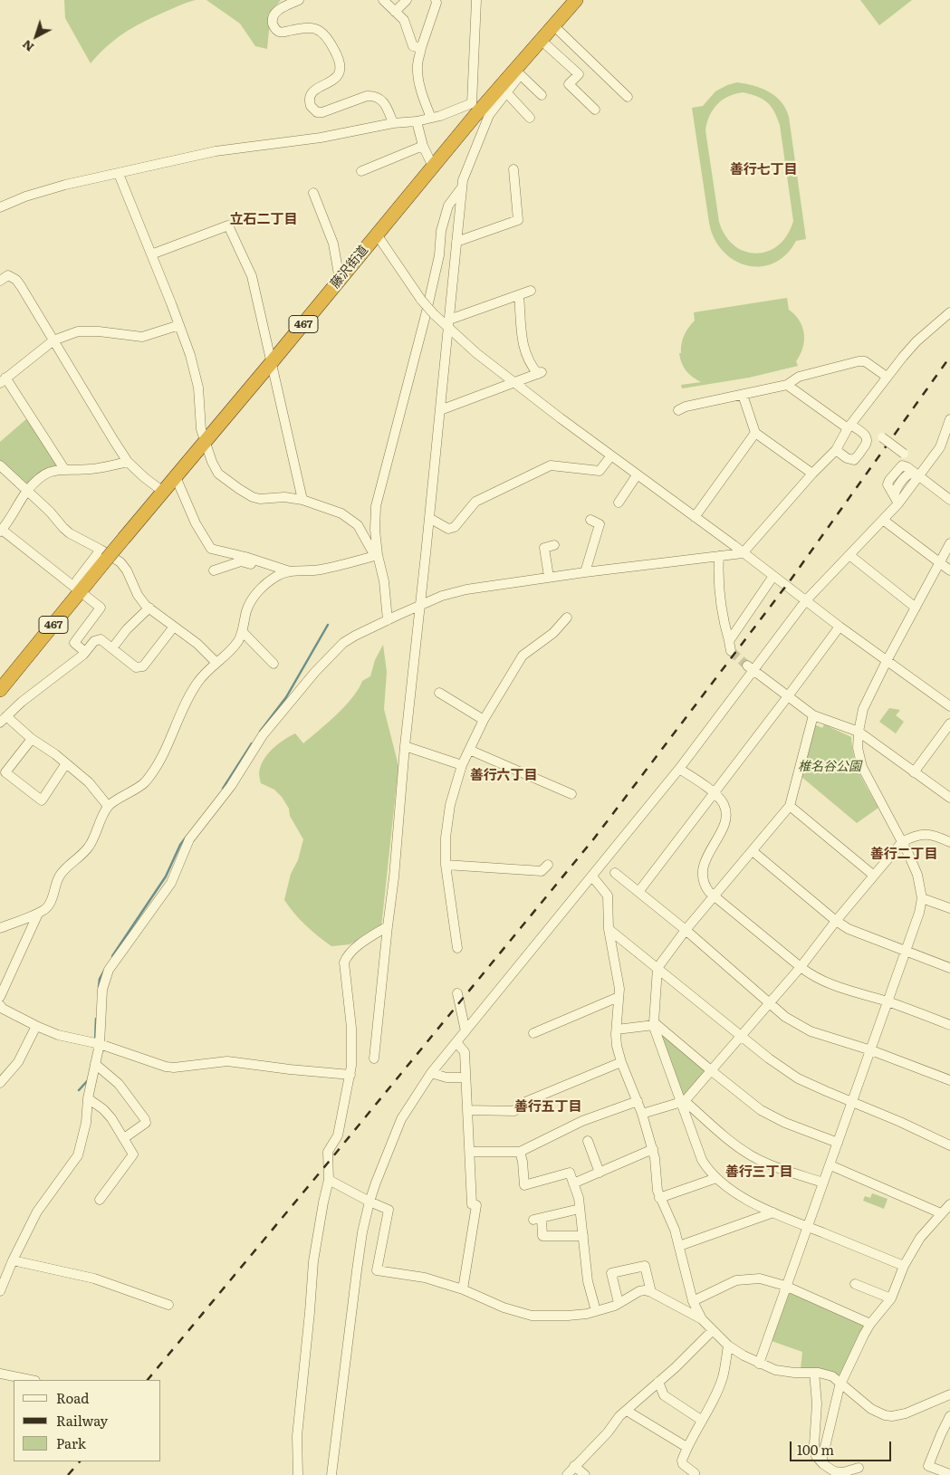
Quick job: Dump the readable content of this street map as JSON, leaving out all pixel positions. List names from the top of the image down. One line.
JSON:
{"streets":{"highway":["藤沢街道","467"]},"crossings":[["藤沢街道","467"]],"districts":["善行七丁目","立石二丁目","善行六丁目","善行二丁目","善行五丁目","善行三丁目"],"parks":["椎名谷公園"],"legend":["Road","Railway","Park"],"scale_bar":"100 m","north":"bottom left"}
